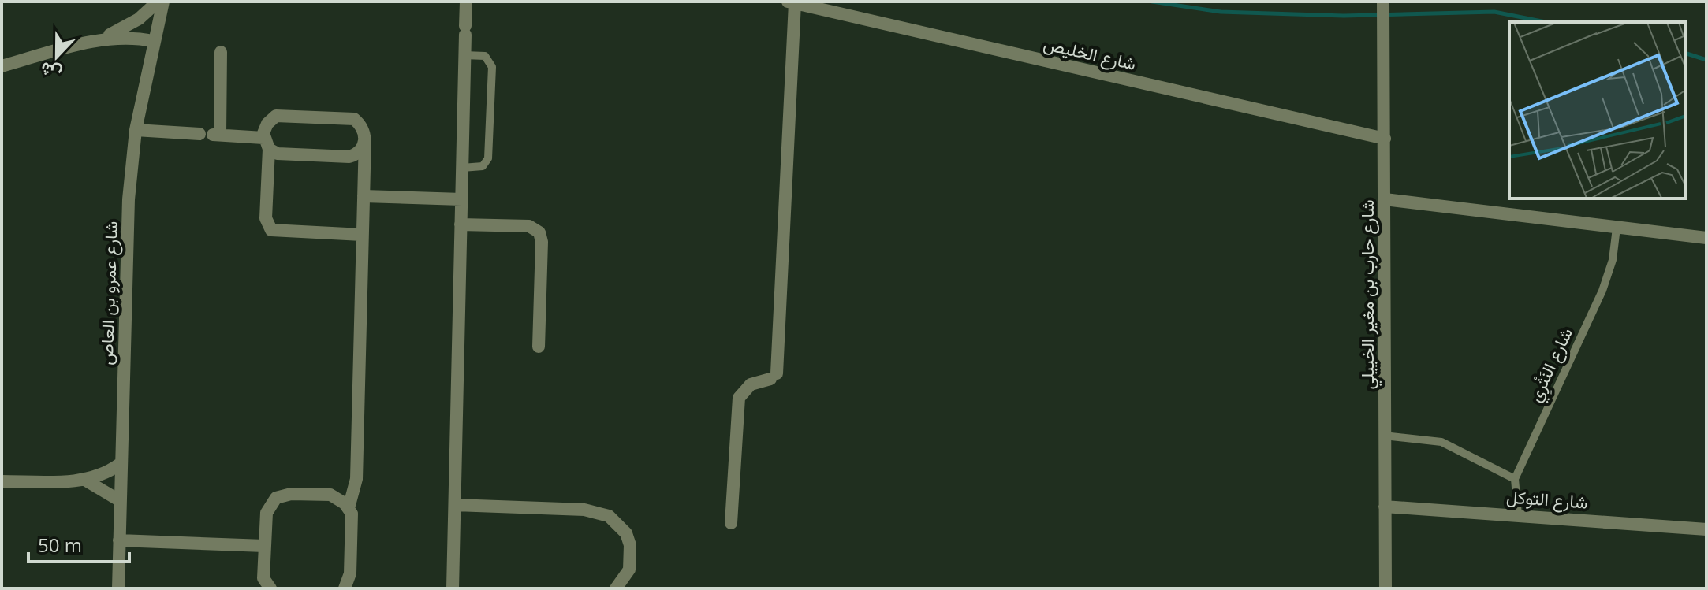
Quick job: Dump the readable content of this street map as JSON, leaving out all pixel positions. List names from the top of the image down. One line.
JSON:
{"streets":{"street":["شارع الخليص","شارع عمرو بن العاص","شارع حارب بن مغير الخييلي","شارع التوكل"],"lane":["شارع النَثْرِي"]},"crossings":[["شارع الخليص","شارع حارب بن مغير الخييلي"],["شارع حارب بن مغير الخييلي","شارع التوكل"],["شارع النَثْرِي","شارع التوكل"]],"scale_bar":"50 m","north":"bottom"}
